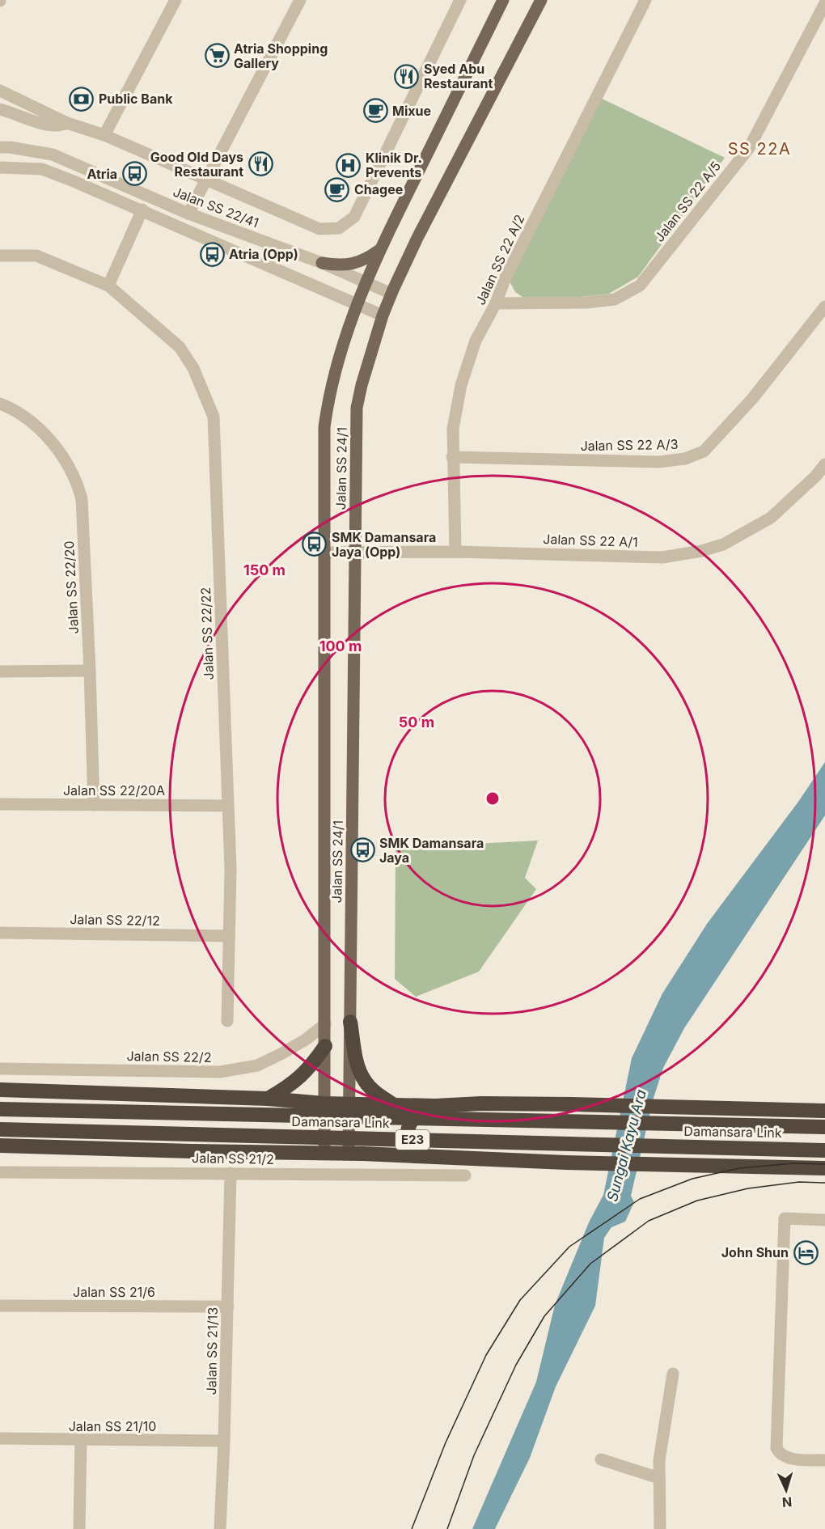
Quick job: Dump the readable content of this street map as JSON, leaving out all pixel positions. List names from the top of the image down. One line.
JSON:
{"streets":{"highway":["Damansara Link","E23"],"main road":["Jalan SS 24/1"],"street":["Jalan SS 22 A/5","Jalan SS 22/41","Jalan SS 22 A/2","Jalan SS 22 A/3","Jalan SS 22 A/1","Jalan SS 22/20","Jalan SS 22/22","Jalan SS 22/20A","Jalan SS 22/12","Jalan SS 22/2","Jalan SS 21/2","Jalan SS 21/6","Jalan SS 21/13","Jalan SS 21/10"]},"crossings":[["Jalan SS 22 A/5","Jalan SS 22 A/2"],["Jalan SS 22/41","Jalan SS 24/1"],["Jalan SS 22 A/2","Jalan SS 22 A/3"],["Jalan SS 22 A/2","Jalan SS 22 A/1"],["Jalan SS 24/1","Jalan SS 22 A/1"],["Jalan SS 24/1","Jalan SS 22/2"],["Jalan SS 22/20","Jalan SS 22/20A"],["Jalan SS 22/22","Jalan SS 22/20A"],["Jalan SS 22/22","Jalan SS 22/12"],["Jalan SS 21/2","Jalan SS 21/13"],["Jalan SS 21/6","Jalan SS 21/13"],["Jalan SS 21/13","Jalan SS 21/10"]],"districts":["SS 22A"],"water":["Sungai Kayu Ara"],"places":{"supermarket":["Atria Shopping Gallery"],"restaurant":["Syed Abu Restaurant","Good Old Days Restaurant"],"bank":["Public Bank"],"cafe":["Mixue","Chagee"],"hospital":["Klinik Dr. Prevents"],"bus stop":["Atria","Atria (Opp)","SMK Damansara Jaya (Opp)","SMK Damansara Jaya"],"hotel":["John Shun"]},"north":"bottom","rings":["150 m","100 m","50 m"]}
